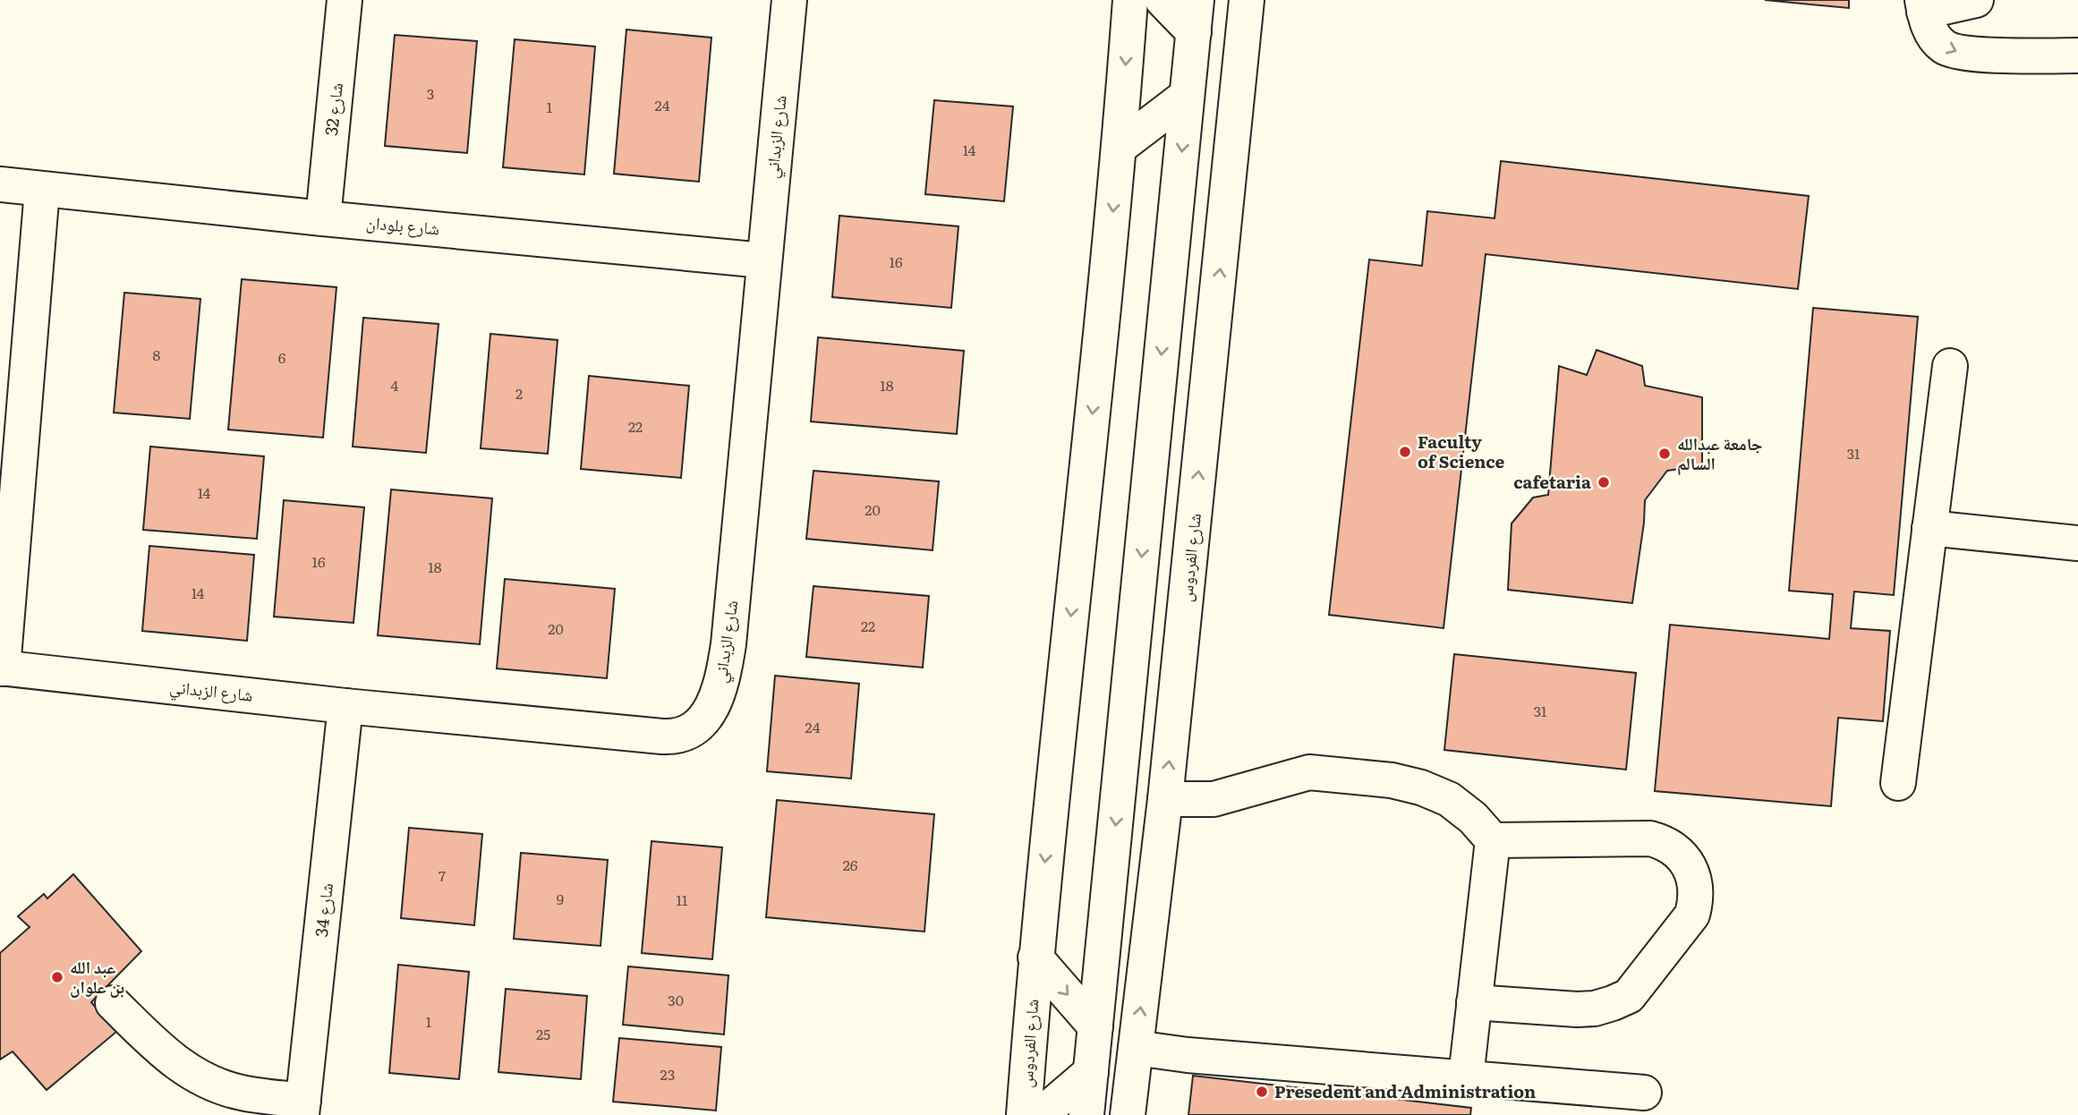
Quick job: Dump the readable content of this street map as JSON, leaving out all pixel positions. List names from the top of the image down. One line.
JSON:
{"streets":{"street":["شارع 32","شارع الزبداني","شارع بلودان","شارع الفردوس","شارع 34"]},"crossings":[["شارع 32","شارع بلودان"],["شارع الزبداني","شارع بلودان"],["شارع الزبداني","شارع 34"]],"places":["Faculty of Science","جامعة عبدالله السالم","cafetaria","عبد الله بن علوان","Presedent and Administration"],"house_numbers":["3","24","1","14","16","8","6","4","18","2","22","31","14","20","16","18","14","22","20","31","24","26","7","9","11","30","1","25","23"]}
